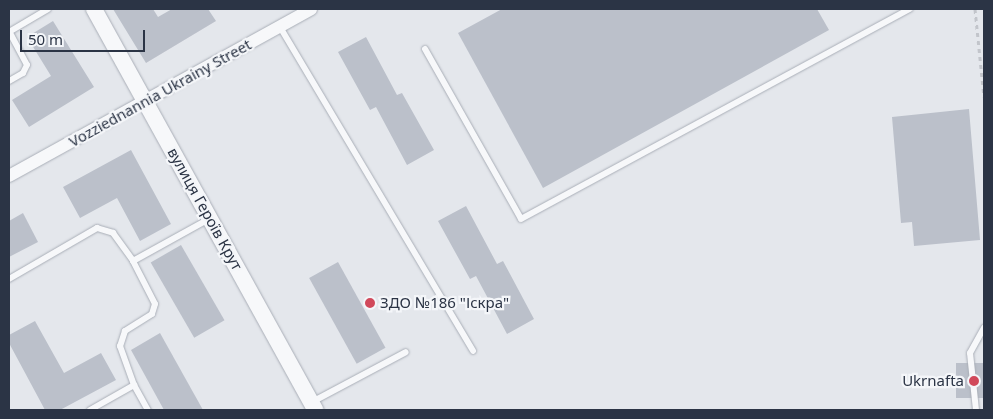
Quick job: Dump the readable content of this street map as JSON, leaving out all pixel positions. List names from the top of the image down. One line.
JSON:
{"streets":{"street":["Vozziednannia Ukrainy Street","вулиця Героїв Крут"]},"crossings":[["Vozziednannia Ukrainy Street","вулиця Героїв Крут"]],"places":["ЗДО №186 \"Іскра\"","Ukrnafta"],"scale_bar":"50 m"}
